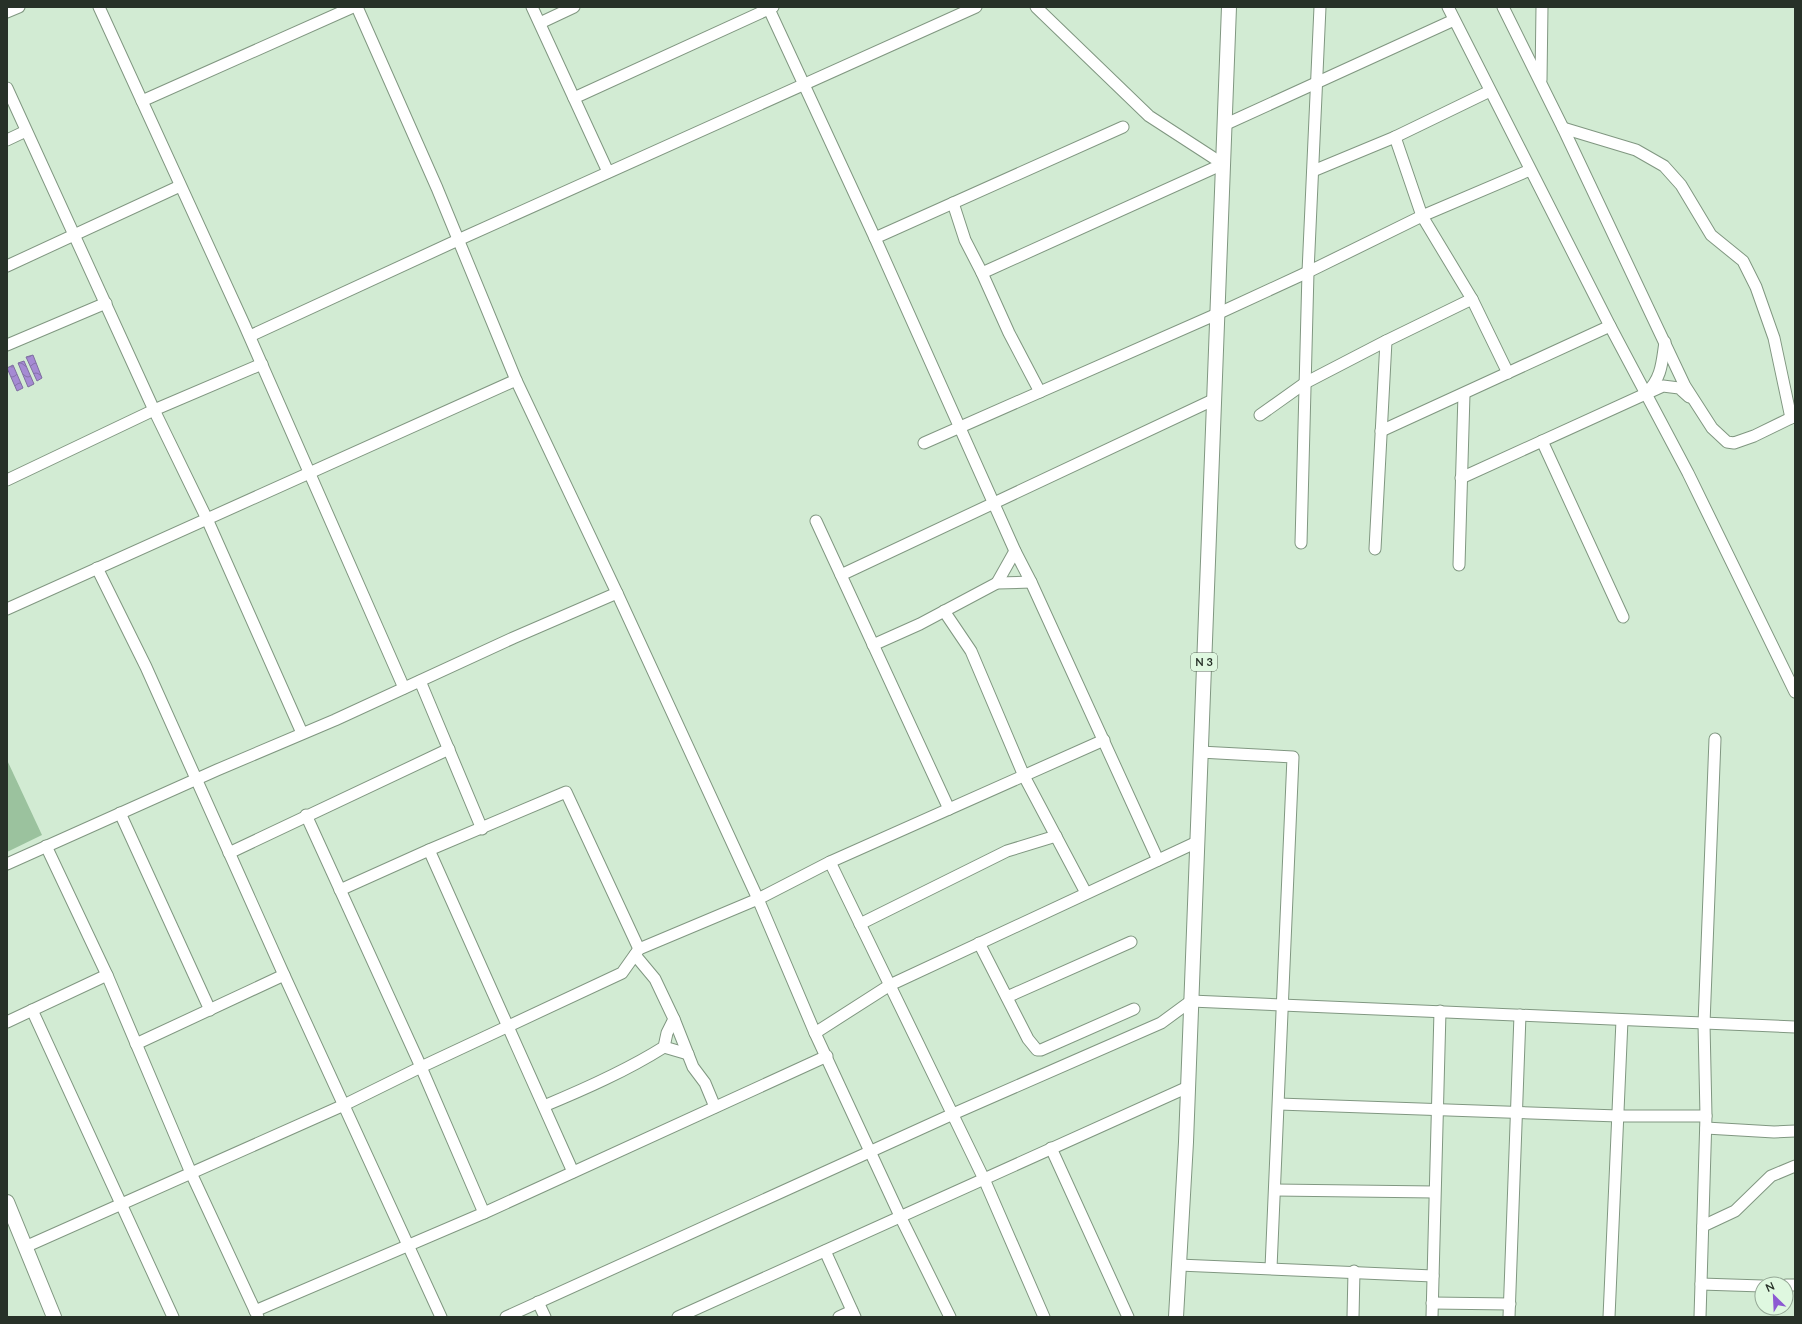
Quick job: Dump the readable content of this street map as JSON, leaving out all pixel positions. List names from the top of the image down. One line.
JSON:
{"streets":{"main road":["N 3"]},"north":"top left"}
